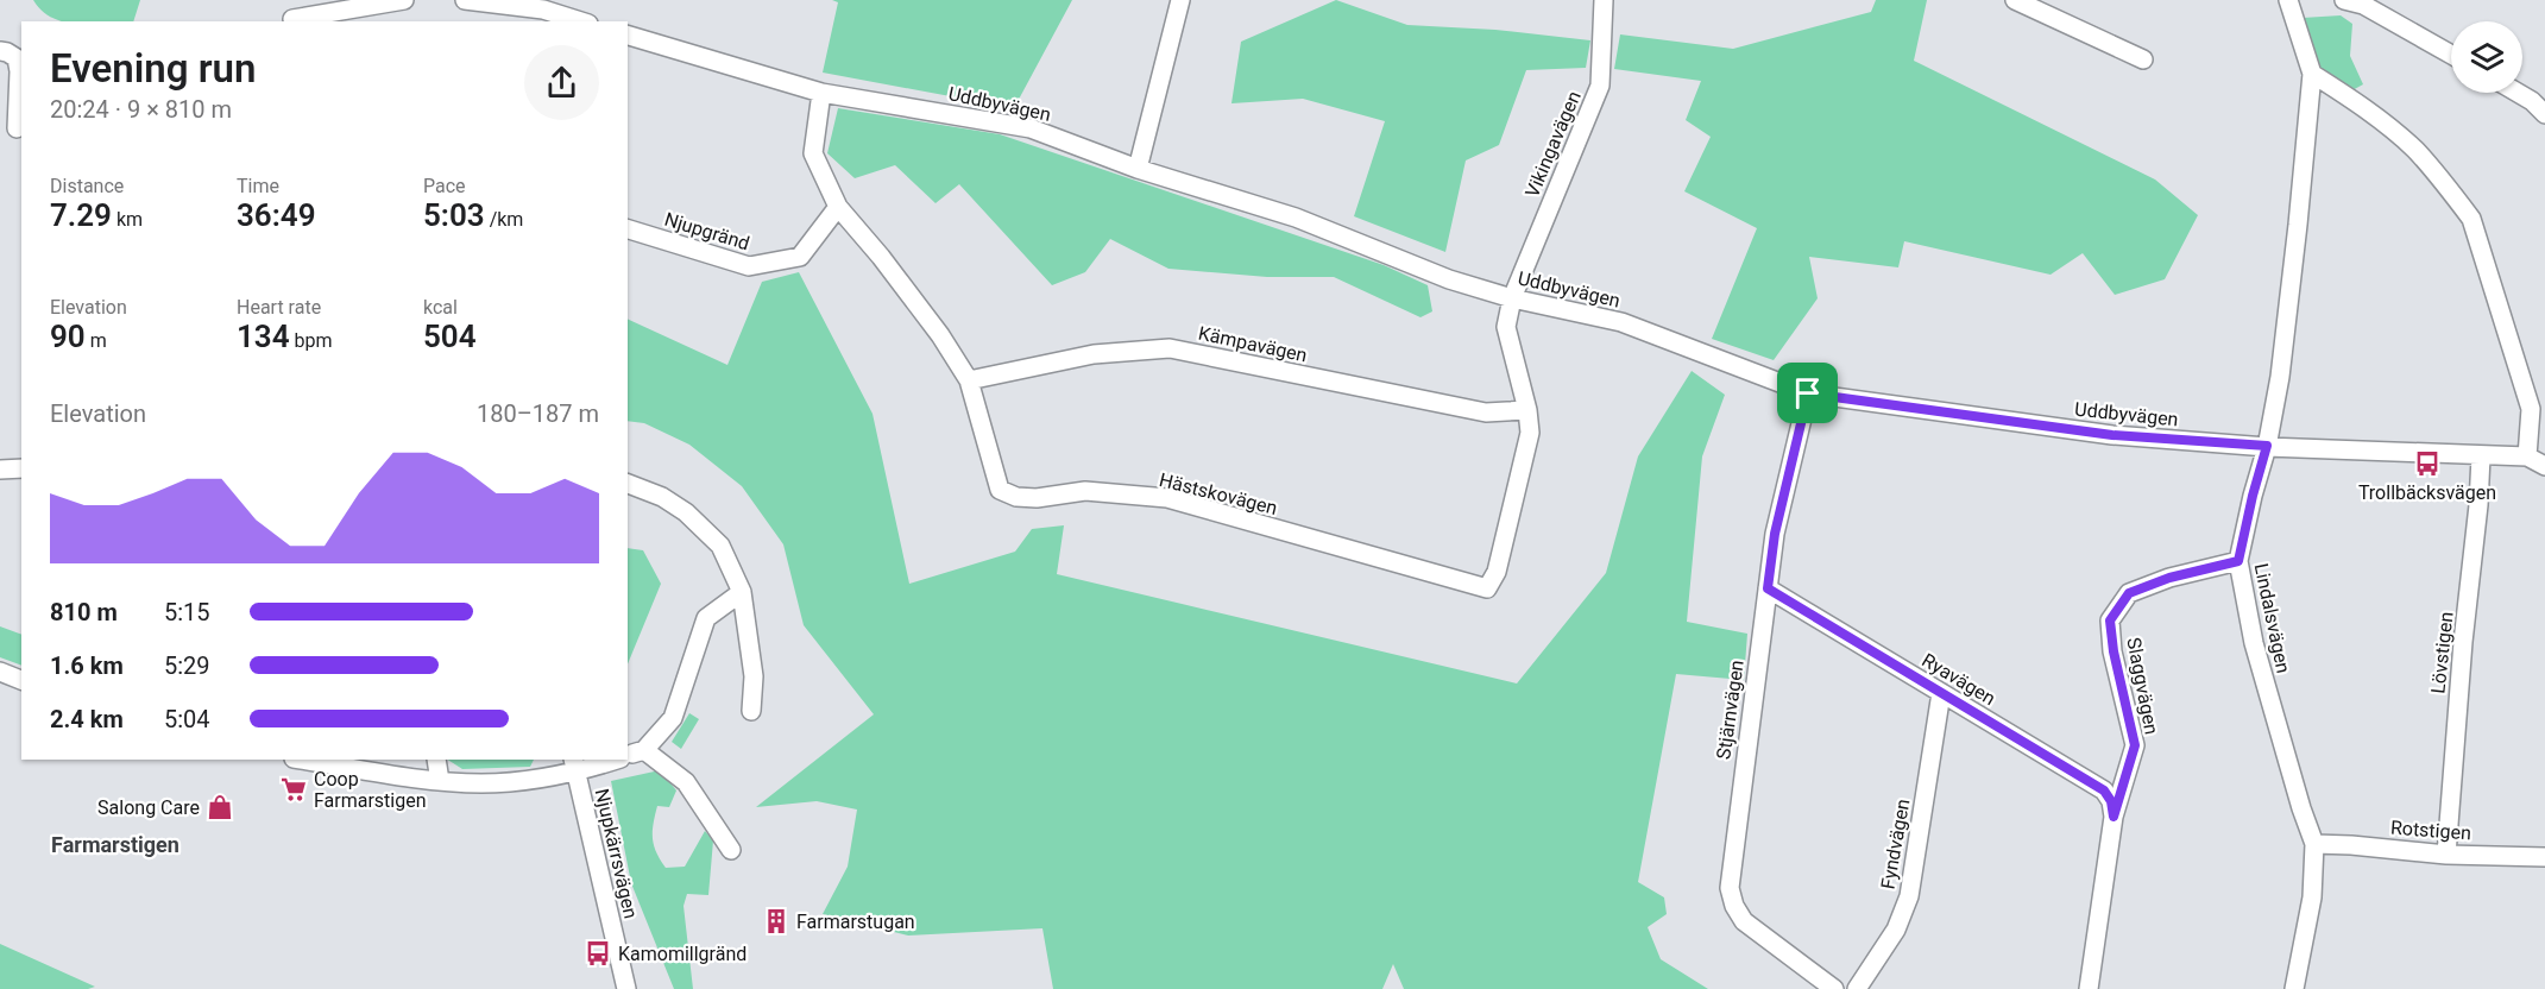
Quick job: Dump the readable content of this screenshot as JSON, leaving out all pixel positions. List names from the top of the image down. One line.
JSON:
{"streets":{"street":["Uddbyvägen","Vikingavägen","Njupgränd","Kämpavägen","Hästskovägen","Lindalsvägen","Lövstigen","Ryavägen","Slaggvägen","Stjärnvägen","Rotstigen","Fyndvägen","Njupkärrsvägen"]},"crossings":[["Uddbyvägen","Vikingavägen"],["Uddbyvägen","Hästskovägen"],["Uddbyvägen","Lindalsvägen"],["Uddbyvägen","Lövstigen"],["Uddbyvägen","Stjärnvägen"],["Vikingavägen","Hästskovägen"],["Njupgränd","Hästskovägen"],["Kämpavägen","Hästskovägen"],["Lindalsvägen","Slaggvägen"],["Lindalsvägen","Rotstigen"],["Lövstigen","Rotstigen"],["Ryavägen","Slaggvägen"],["Ryavägen","Stjärnvägen"],["Ryavägen","Fyndvägen"]],"districts":["Farmarstigen"],"places":{"bus stop":["Trollbäcksvägen","Kamomillgränd"],"supermarket":["Coop Farmarstigen"],"shop":["Salong Care"],"building":["Farmarstugan"]},"page":{"heading":["Evening run","20:24 · 9 × 810 m"],"stats":[["Distance","7.29 km"],["Time","36:49"],["Pace","5:03 /km"],["Elevation","90 m"],["Heart rate","134 bpm"],["kcal","504"]],"chart":["Elevation","180–187 m"],"list":[{"name":"810 m","note":"5:15"},{"name":"1.6 km","note":"5:29"},{"name":"2.4 km","note":"5:04"}]}}
